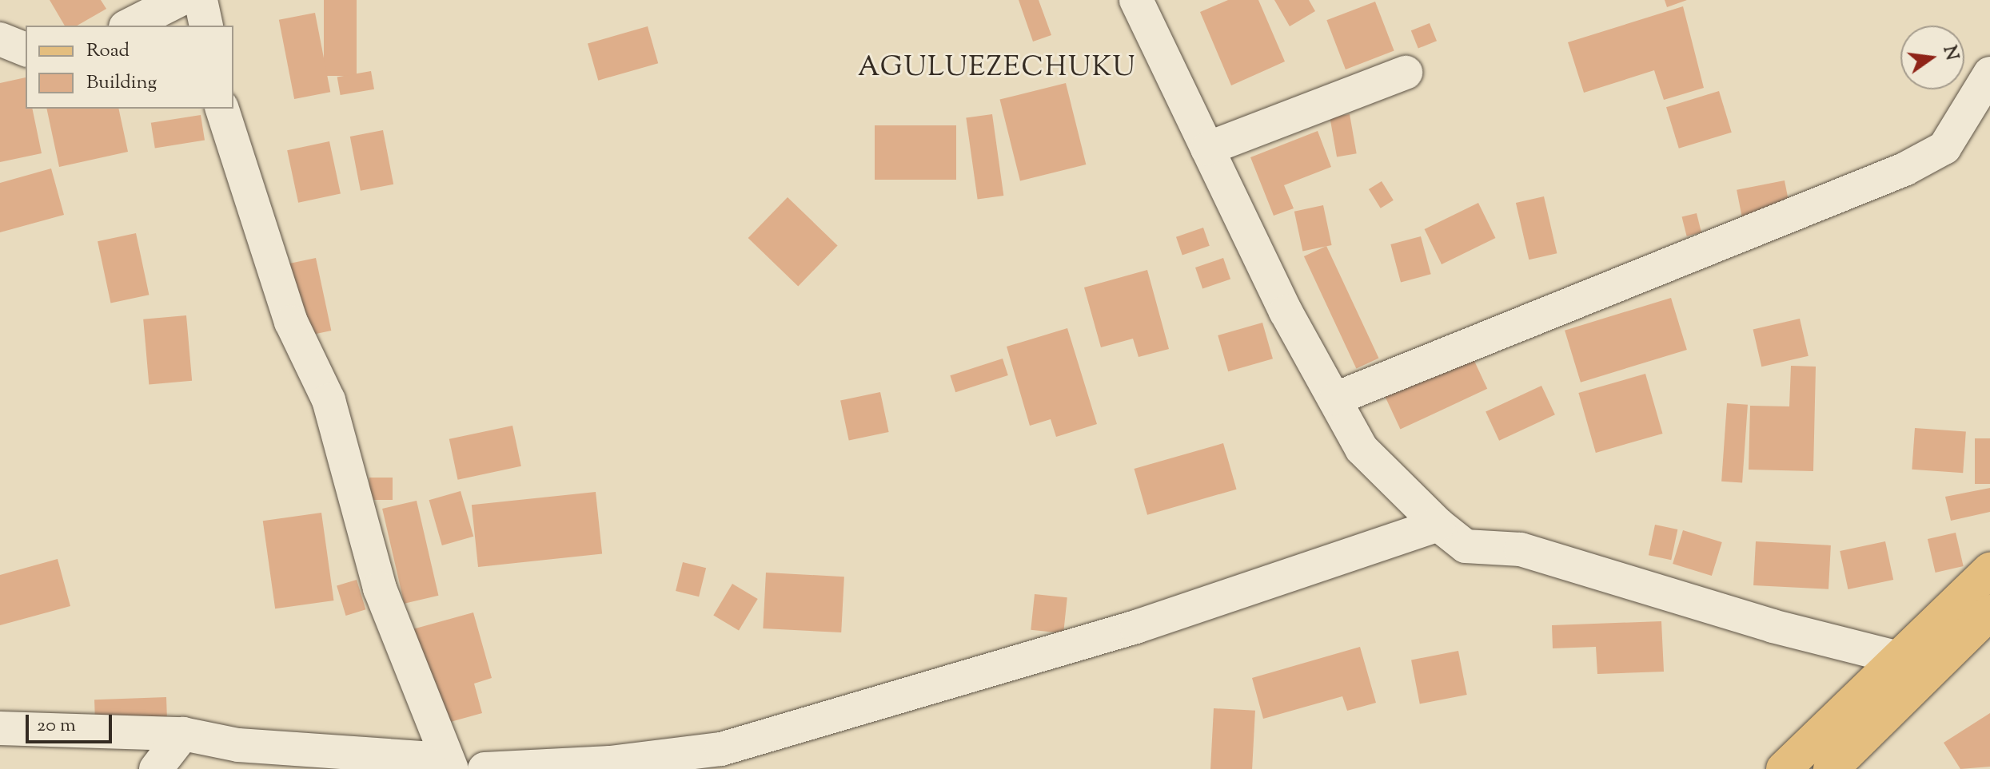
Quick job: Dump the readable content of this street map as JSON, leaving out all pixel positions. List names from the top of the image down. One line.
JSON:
{"districts":["AGULUEZECHUKU"],"legend":["Road","Building"],"scale_bar":"20 m","north":"right"}
